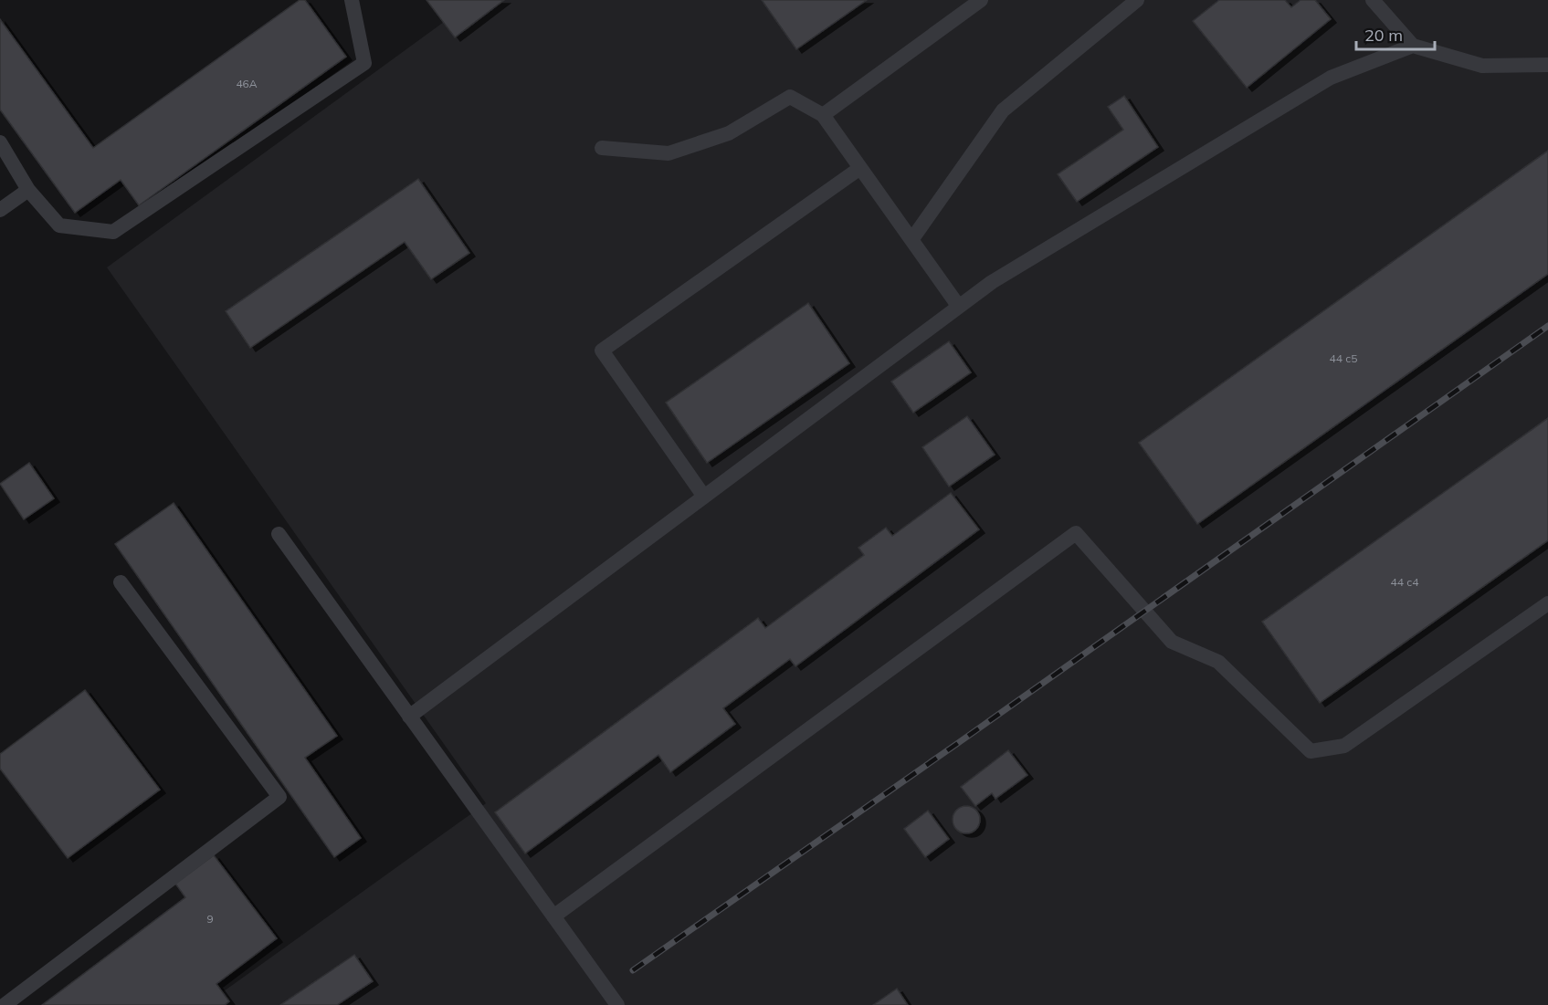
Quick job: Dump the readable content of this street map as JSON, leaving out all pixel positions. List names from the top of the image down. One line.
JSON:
{"house_numbers":["46А","44 с5","44 с4","9"],"scale_bar":"20 m"}
